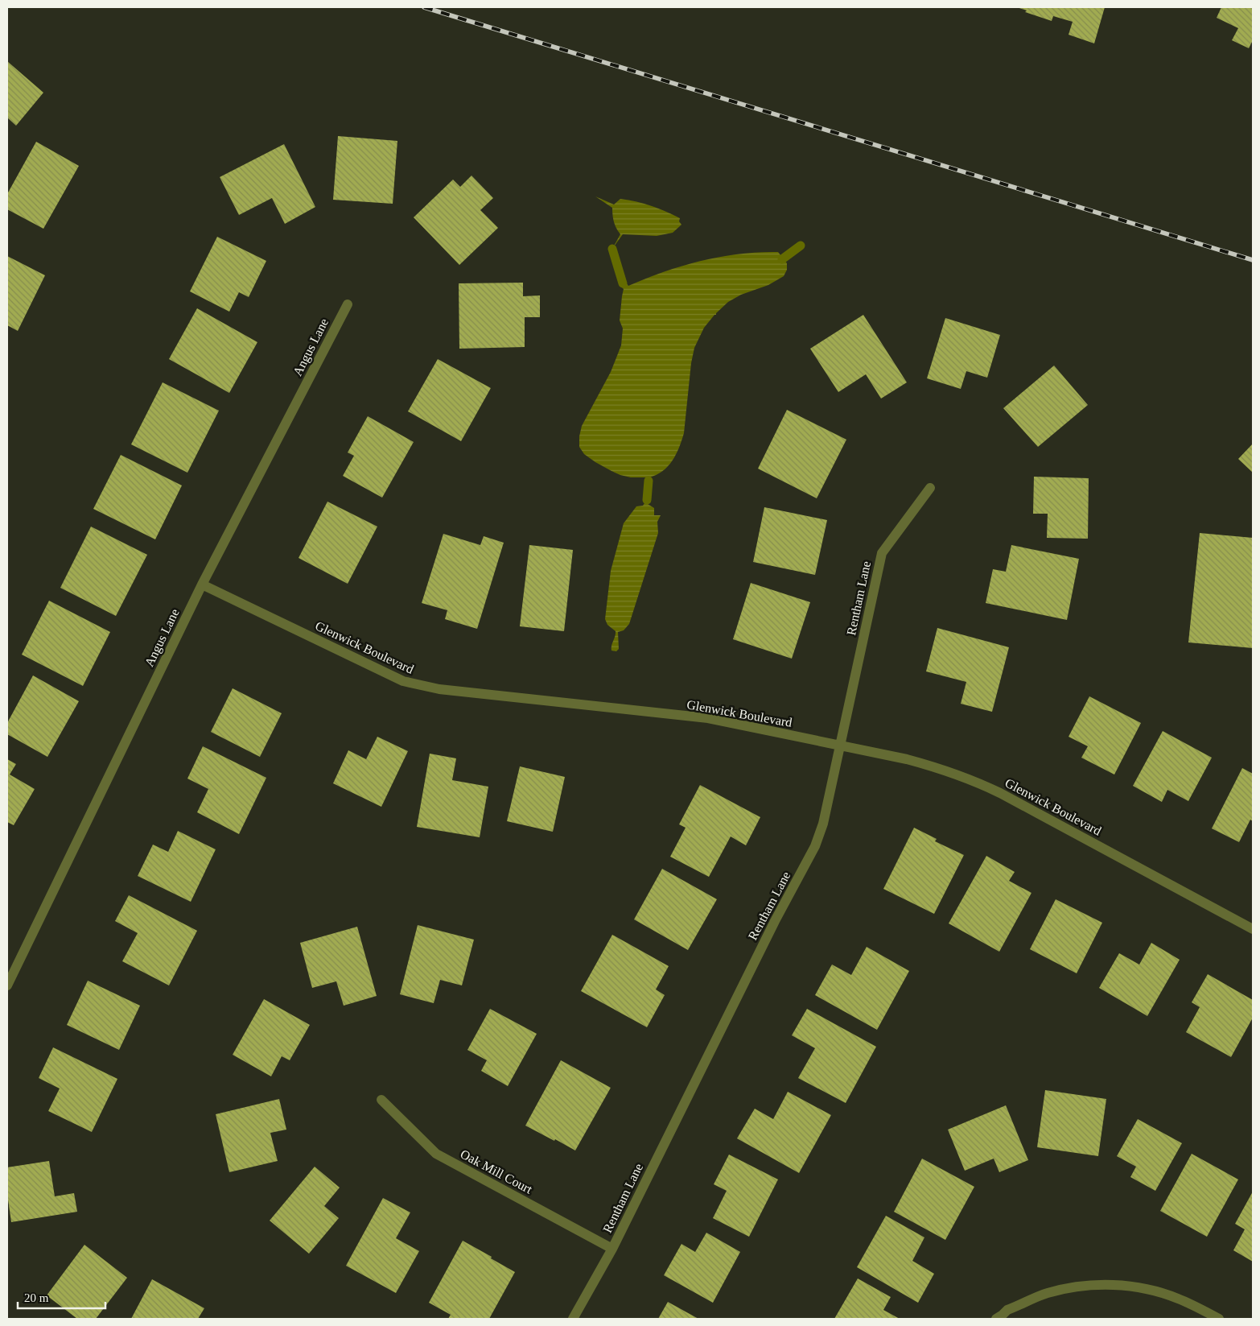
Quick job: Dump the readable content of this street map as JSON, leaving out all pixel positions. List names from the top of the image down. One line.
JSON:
{"streets":{"street":["Angus Lane","Rentham Lane","Glenwick Boulevard","Oak Mill Court"]},"crossings":[["Angus Lane","Glenwick Boulevard"],["Rentham Lane","Glenwick Boulevard"],["Rentham Lane","Oak Mill Court"]],"scale_bar":"20 m"}
